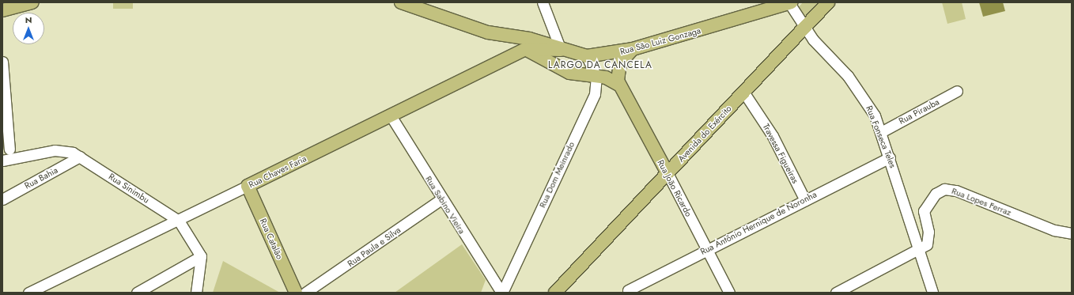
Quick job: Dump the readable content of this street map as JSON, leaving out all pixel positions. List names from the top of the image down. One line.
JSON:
{"streets":{"main road":["Rua São Luiz Gonzaga","Avenida do Exército","Rua Chaves Faria","Rua João Ricardo","Rua Catalão"],"street":["Rua Pirauba","Rua Fonseca Teles","Travessa Figueiras","Rua Dom Meinrado","Rua Bahia","Rua Sinimbu","Rua Lopes Ferraz","Rua Sabino Vieira","Rua Antônio Hernique de Noronha","Rua Paula e Silva"]},"crossings":[["Rua São Luiz Gonzaga","Rua Fonseca Teles"],["Rua São Luiz Gonzaga","Rua Dom Meinrado"],["Rua Pirauba","Rua Fonseca Teles"],["Avenida do Exército","Rua Fonseca Teles"],["Avenida do Exército","Travessa Figueiras"],["Avenida do Exército","Rua João Ricardo"],["Rua Fonseca Teles","Rua Lopes Ferraz"],["Rua Fonseca Teles","Rua Antônio Hernique de Noronha"],["Travessa Figueiras","Rua Antônio Hernique de Noronha"],["Rua Chaves Faria","Rua Sinimbu"],["Rua Chaves Faria","Rua Sabino Vieira"],["Rua Chaves Faria","Rua Catalão"],["Rua Dom Meinrado","Rua Sabino Vieira"],["Rua Bahia","Rua Sinimbu"],["Rua João Ricardo","Rua Antônio Hernique de Noronha"],["Rua Sabino Vieira","Rua Paula e Silva"]],"districts":["LARGO DA CANCELA"],"north":"top"}
